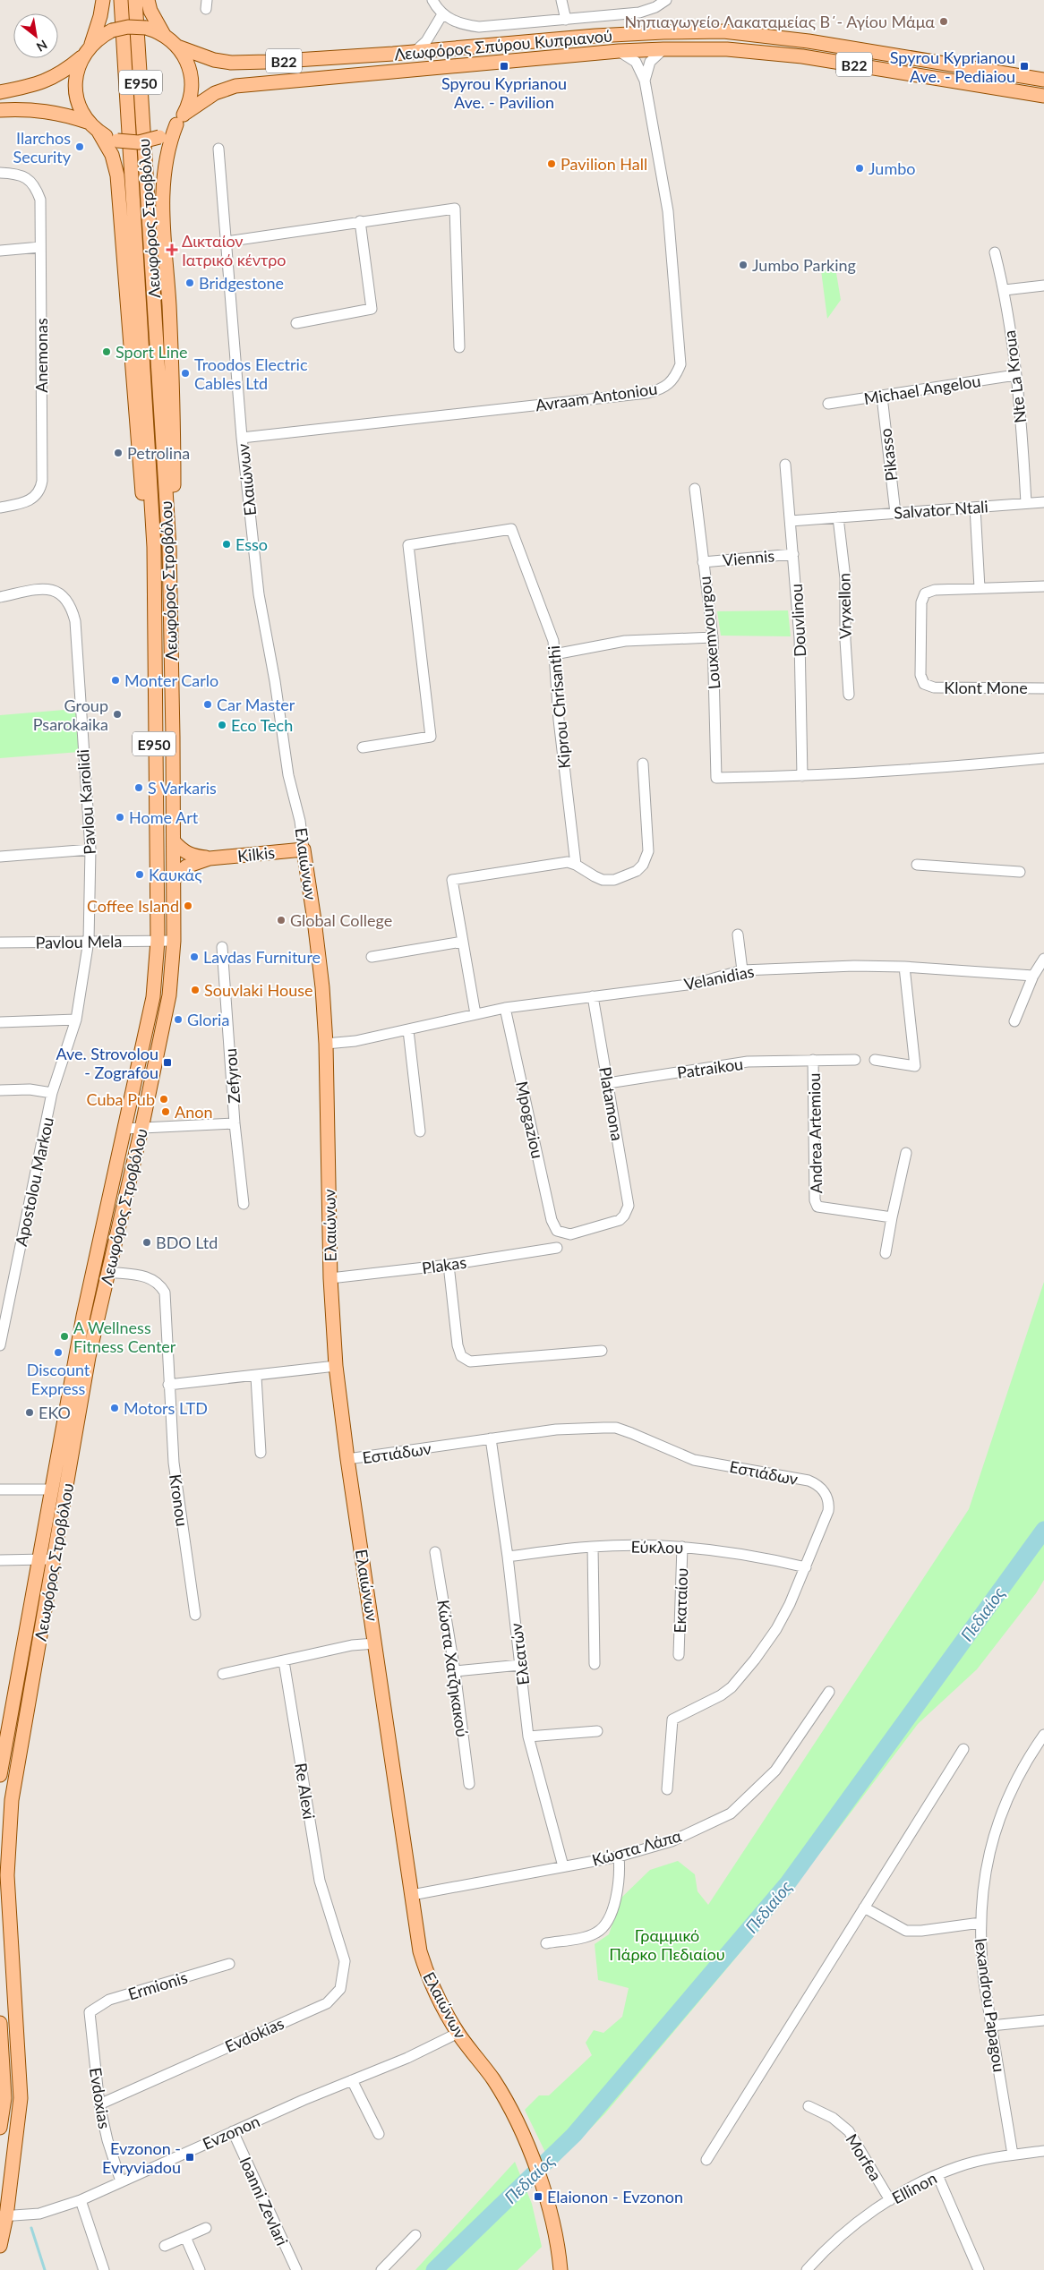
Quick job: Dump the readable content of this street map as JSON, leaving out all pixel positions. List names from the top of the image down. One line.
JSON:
{"streets":{"main road":["Λεωφόρος Σπύρου Κυπριανού","B22","E950","Λεωφόρος Στροβόλου","Ελαιώνων","Kilkis"],"street":["Anemonas","Nte La Kroua","Michael Angelou","Avraam Antoniou","Pikasso","Salvator Ntali","Viennis","Vryxellon","Douvlinou","Louxemvourgou","Klont Mone","Kiprou Chrisanthi","Pavlou Karolidi","Pavlou Mela","Velanidias","Patraikou","Zefyrou","Platamona","Mpogaziou","Andrea Artemiou","Apostolou Markou","Plakas","Εστιάδων","Kronou","Εύκλου","Εκαταίου","Ελεατών","Κώστα Χατζηκακού","Re Alexi","Κώστα Λάπα","Ermionis","lexandrou Papagou","Evdokias","Evdoxias","Evzonon","Morfea","Ellinon","Ioanni Zevlari"]},"crossings":[["Λεωφόρος Σπύρου Κυπριανού","E950"],["E950","Λεωφόρος Στροβόλου"],["Λεωφόρος Στροβόλου","Kilkis"],["Λεωφόρος Στροβόλου","Pavlou Mela"],["Λεωφόρος Στροβόλου","Kronou"],["Λεωφόρος Στροβόλου","Evzonon"],["Nte La Kroua","Michael Angelou"],["Nte La Kroua","Salvator Ntali"],["Michael Angelou","Pikasso"],["Avraam Antoniou","Ελαιώνων"],["Pikasso","Salvator Ntali"],["Ελαιώνων","Kilkis"],["Ελαιώνων","Velanidias"],["Ελαιώνων","Plakas"],["Ελαιώνων","Εστιάδων"],["Ελαιώνων","Κώστα Λάπα"],["Ελαιώνων","Evzonon"],["Salvator Ntali","Vryxellon"],["Salvator Ntali","Douvlinou"],["Viennis","Douvlinou"],["Viennis","Louxemvourgou"],["Douvlinou","Louxemvourgou"],["Pavlou Karolidi","Pavlou Mela"],["Pavlou Karolidi","Apostolou Markou"],["Velanidias","Platamona"],["Velanidias","Mpogaziou"],["Patraikou","Platamona"],["Patraikou","Andrea Artemiou"],["Platamona","Mpogaziou"],["Εστιάδων","Εύκλου"],["Εστιάδων","Ελεατών"],["Εύκλου","Εκαταίου"],["Εύκλου","Ελεατών"],["Ελεατών","Κώστα Λάπα"],["Re Alexi","Evdokias"],["Ermionis","Evdoxias"],["lexandrou Papagou","Ellinon"],["Evdokias","Evdoxias"],["Evdoxias","Evzonon"],["Evzonon","Ioanni Zevlari"],["Morfea","Ellinon"]],"water":["Πεδιαίος"],"parks":["Γραμμικό Πάρκο Πεδιαίου"],"places":{"other":["Νηπιαγωγείο Λακαταμείας Β΄- Αγίου Μάμα","Ilarchos Security","Pavilion Hall","Jumbo","Jumbo Parking","Bridgestone","Sport Line","Troodos Electric Cables Ltd","Petrolina","Esso","Monter Carlo","Car Master","Group Psarokaika","Eco Tech","S Varkaris","Home Art","Καυκάς","Coffee Island","Global College","Lavdas Furniture","Souvlaki House","Gloria","Cuba Pub","Anon","BDO Ltd","A Wellness Fitness Center","Discount Express","Motors LTD","EKO"],"transit":["Spyrou Kyprianou Ave. - Pavilion","Spyrou Kyprianou Ave. - Pediaiou","Ave. Strovolou - Zografou","Evzonon - Evryviadou","Elaionon - Evzonon"],"health":["Δικταίον Ιατρικό κέντρο"]},"north":"bottom right"}
